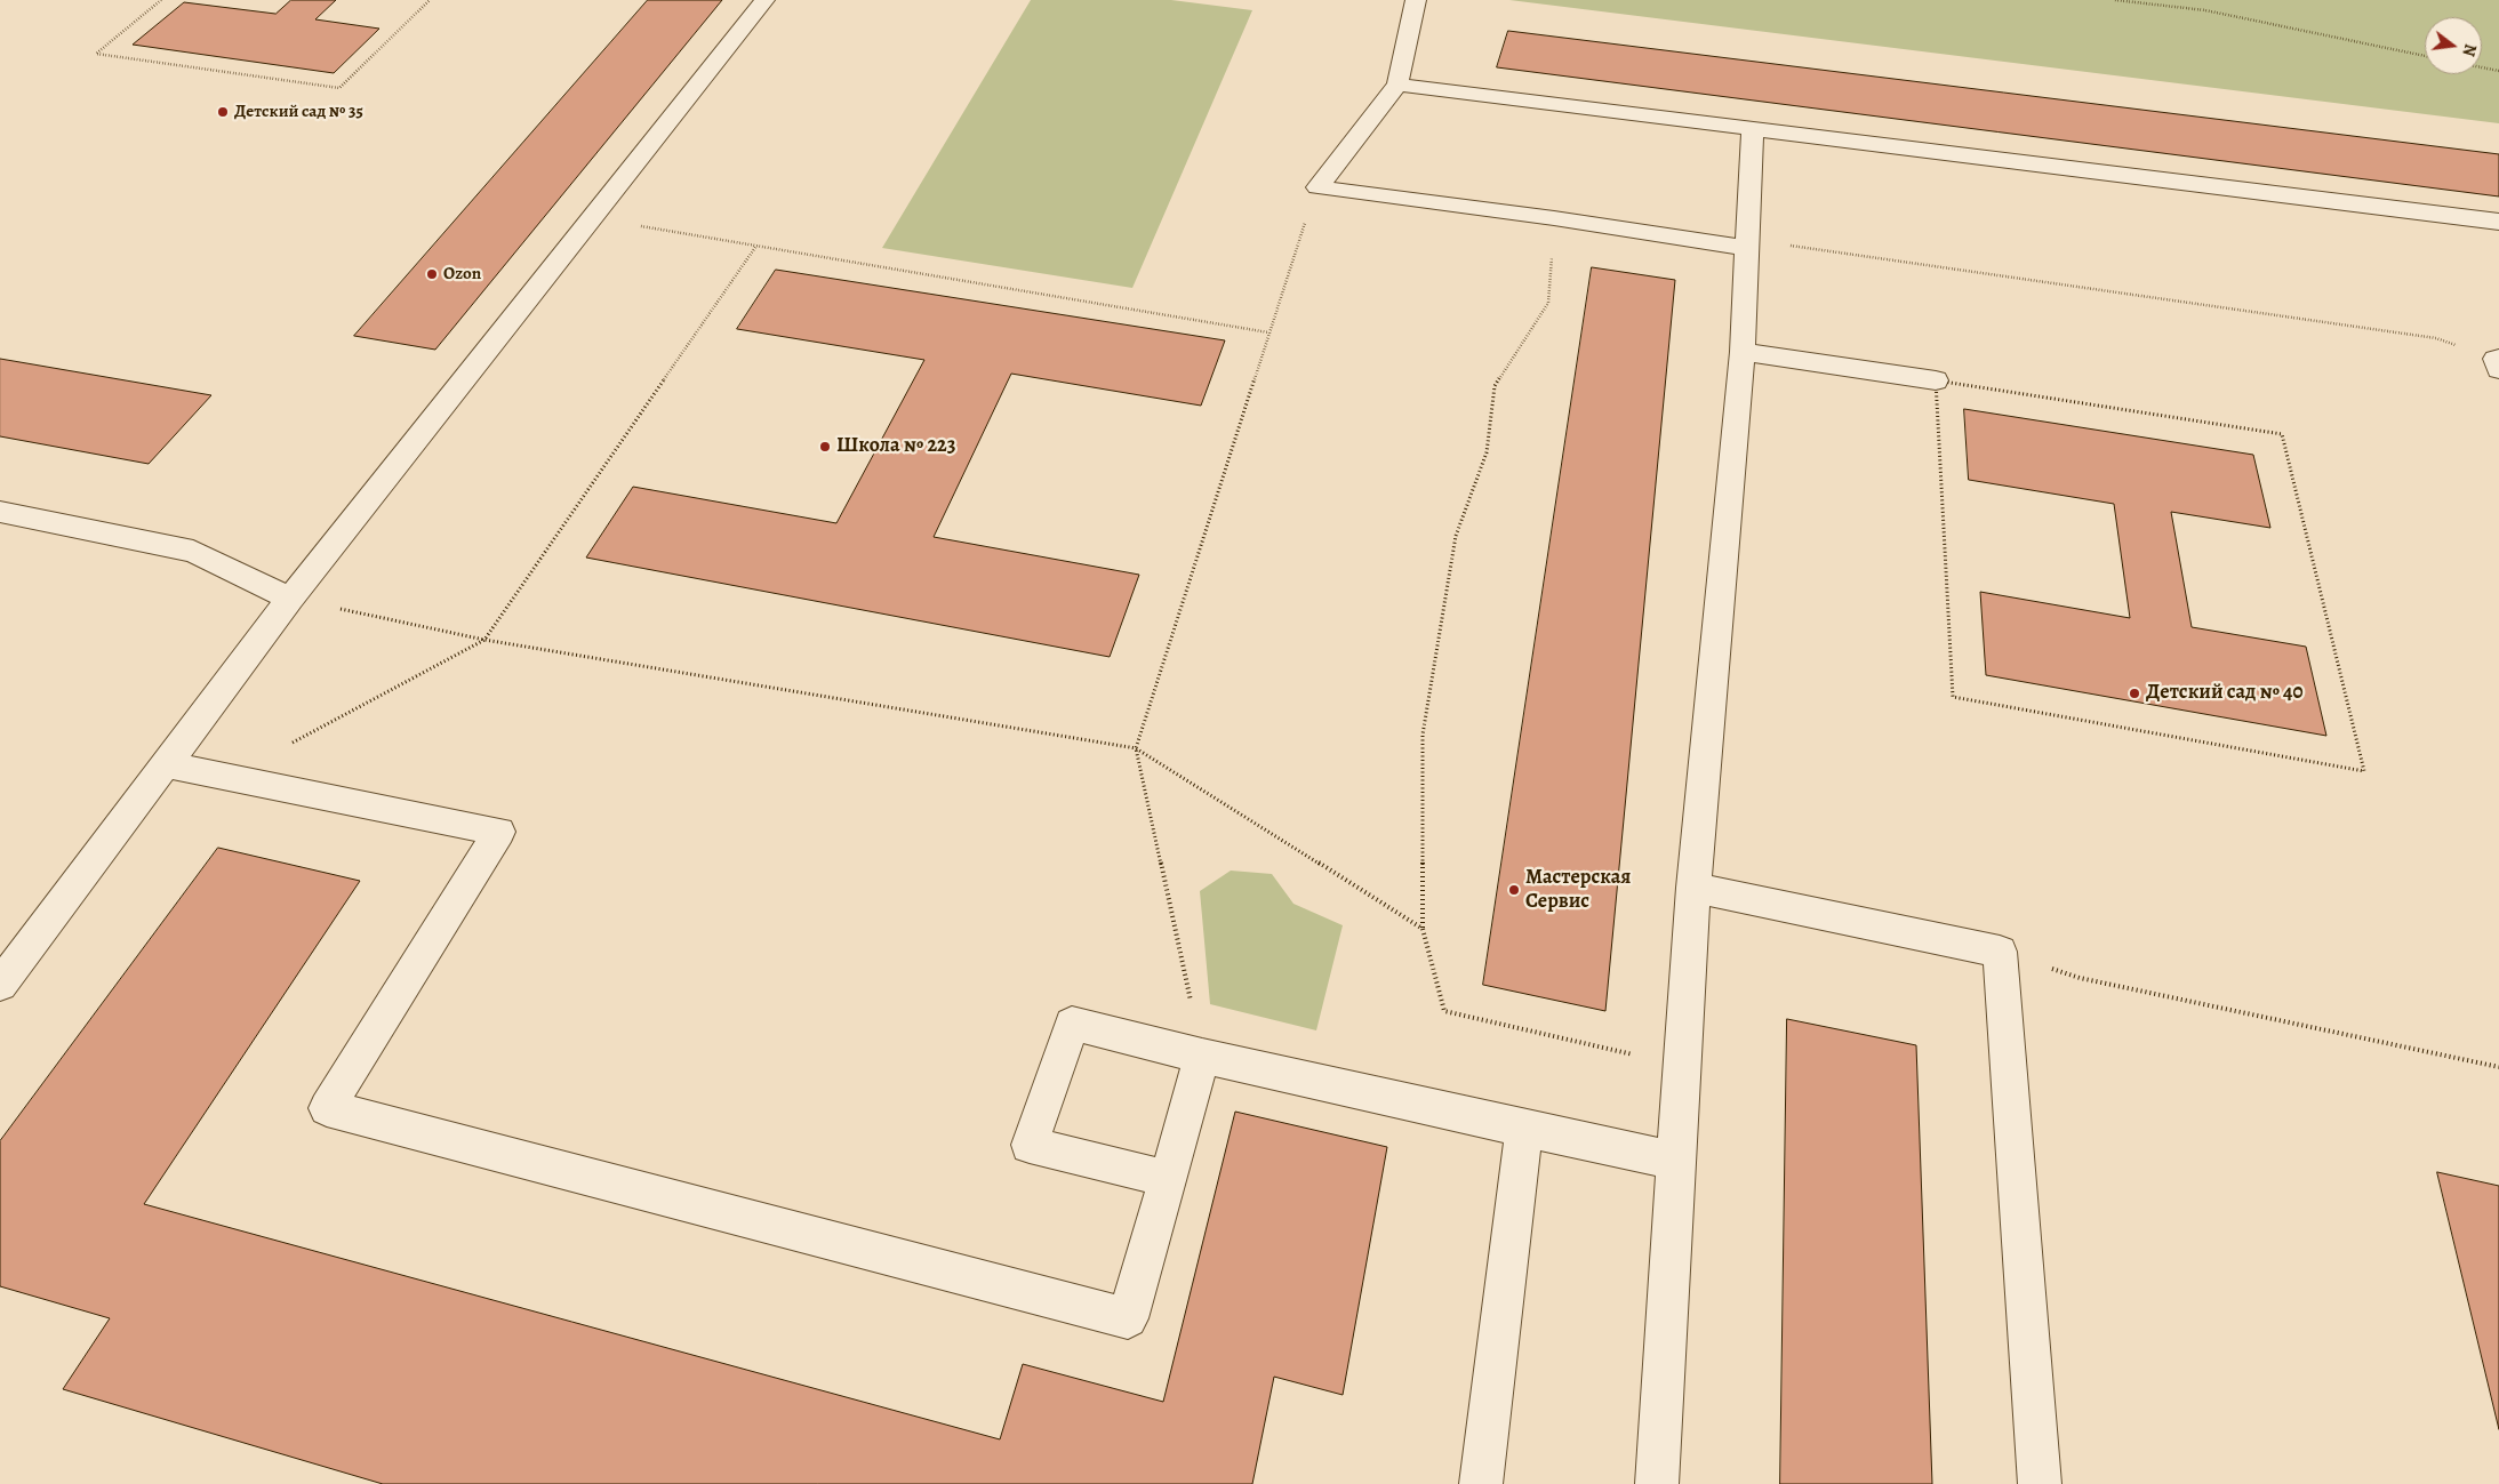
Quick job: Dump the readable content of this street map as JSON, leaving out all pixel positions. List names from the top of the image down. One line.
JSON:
{"places":["Детский сад № 35","Ozon","Школа № 223","Детский сад № 40","Мастерская Сервис"],"north":"right"}
